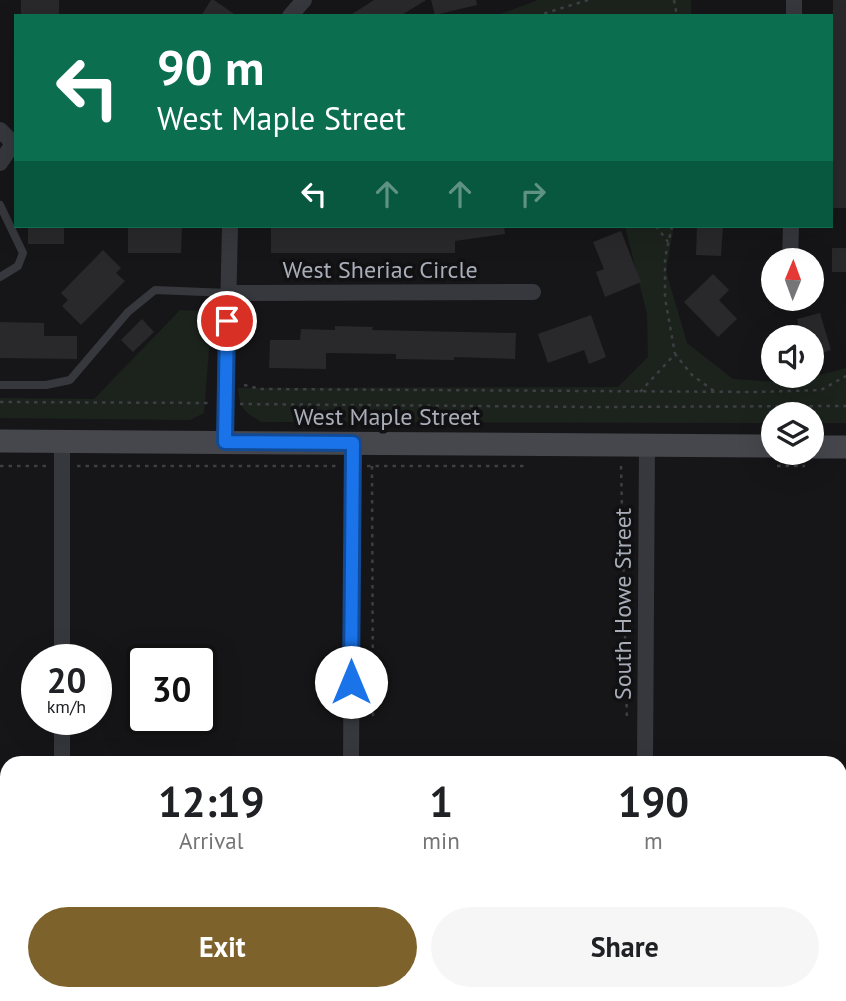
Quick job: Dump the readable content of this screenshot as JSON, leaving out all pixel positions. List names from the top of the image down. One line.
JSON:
{"streets":{"main road":["West Maple Street"],"street":["West Sheriac Circle","South Howe Street"]},"crossings":[["West Maple Street","South Howe Street"]],"north":"top","page":{"turn":["90 m","West Maple Street"],"speed":"20 km/h","limit":"30","eta":["12:19","Arrival","1","min","190","m"],"buttons":["Exit","Share"]}}
